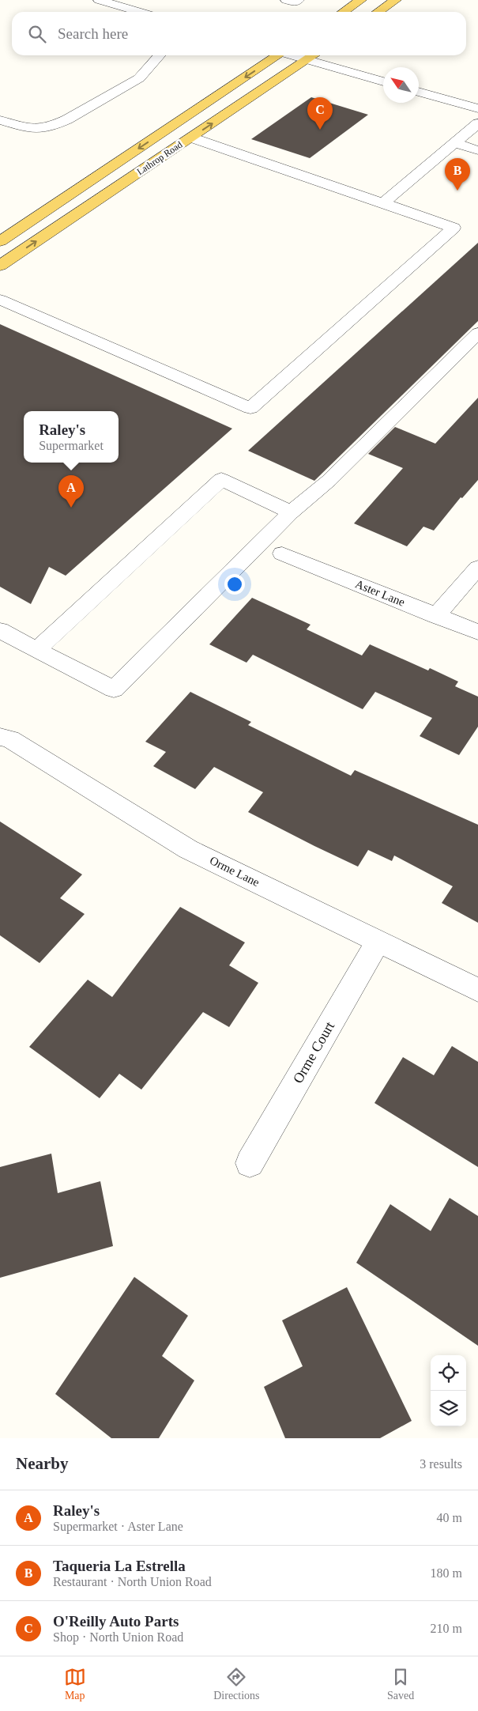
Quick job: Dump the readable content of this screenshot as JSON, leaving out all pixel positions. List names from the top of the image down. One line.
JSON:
{"streets":{"main road":["Lathrop Road"],"street":["Aster Lane","Orme Lane","Orme Court"]},"crossings":[["Orme Lane","Orme Court"]],"north":"top left","page":{"search":"Search here","pins":["C","B","A"],"popup":["Raley's","Supermarket"],"heading":["Nearby","3 results"],"list":[{"mark":"A","name":"Raley's","note":"Supermarket · Aster Lane","value":"40 m"},{"mark":"B","name":"Taqueria La Estrella","note":"Restaurant · North Union Road","value":"180 m"},{"mark":"C","name":"O'Reilly Auto Parts","note":"Shop · North Union Road","value":"210 m"}],"nav":["Map","Directions","Saved"]}}
